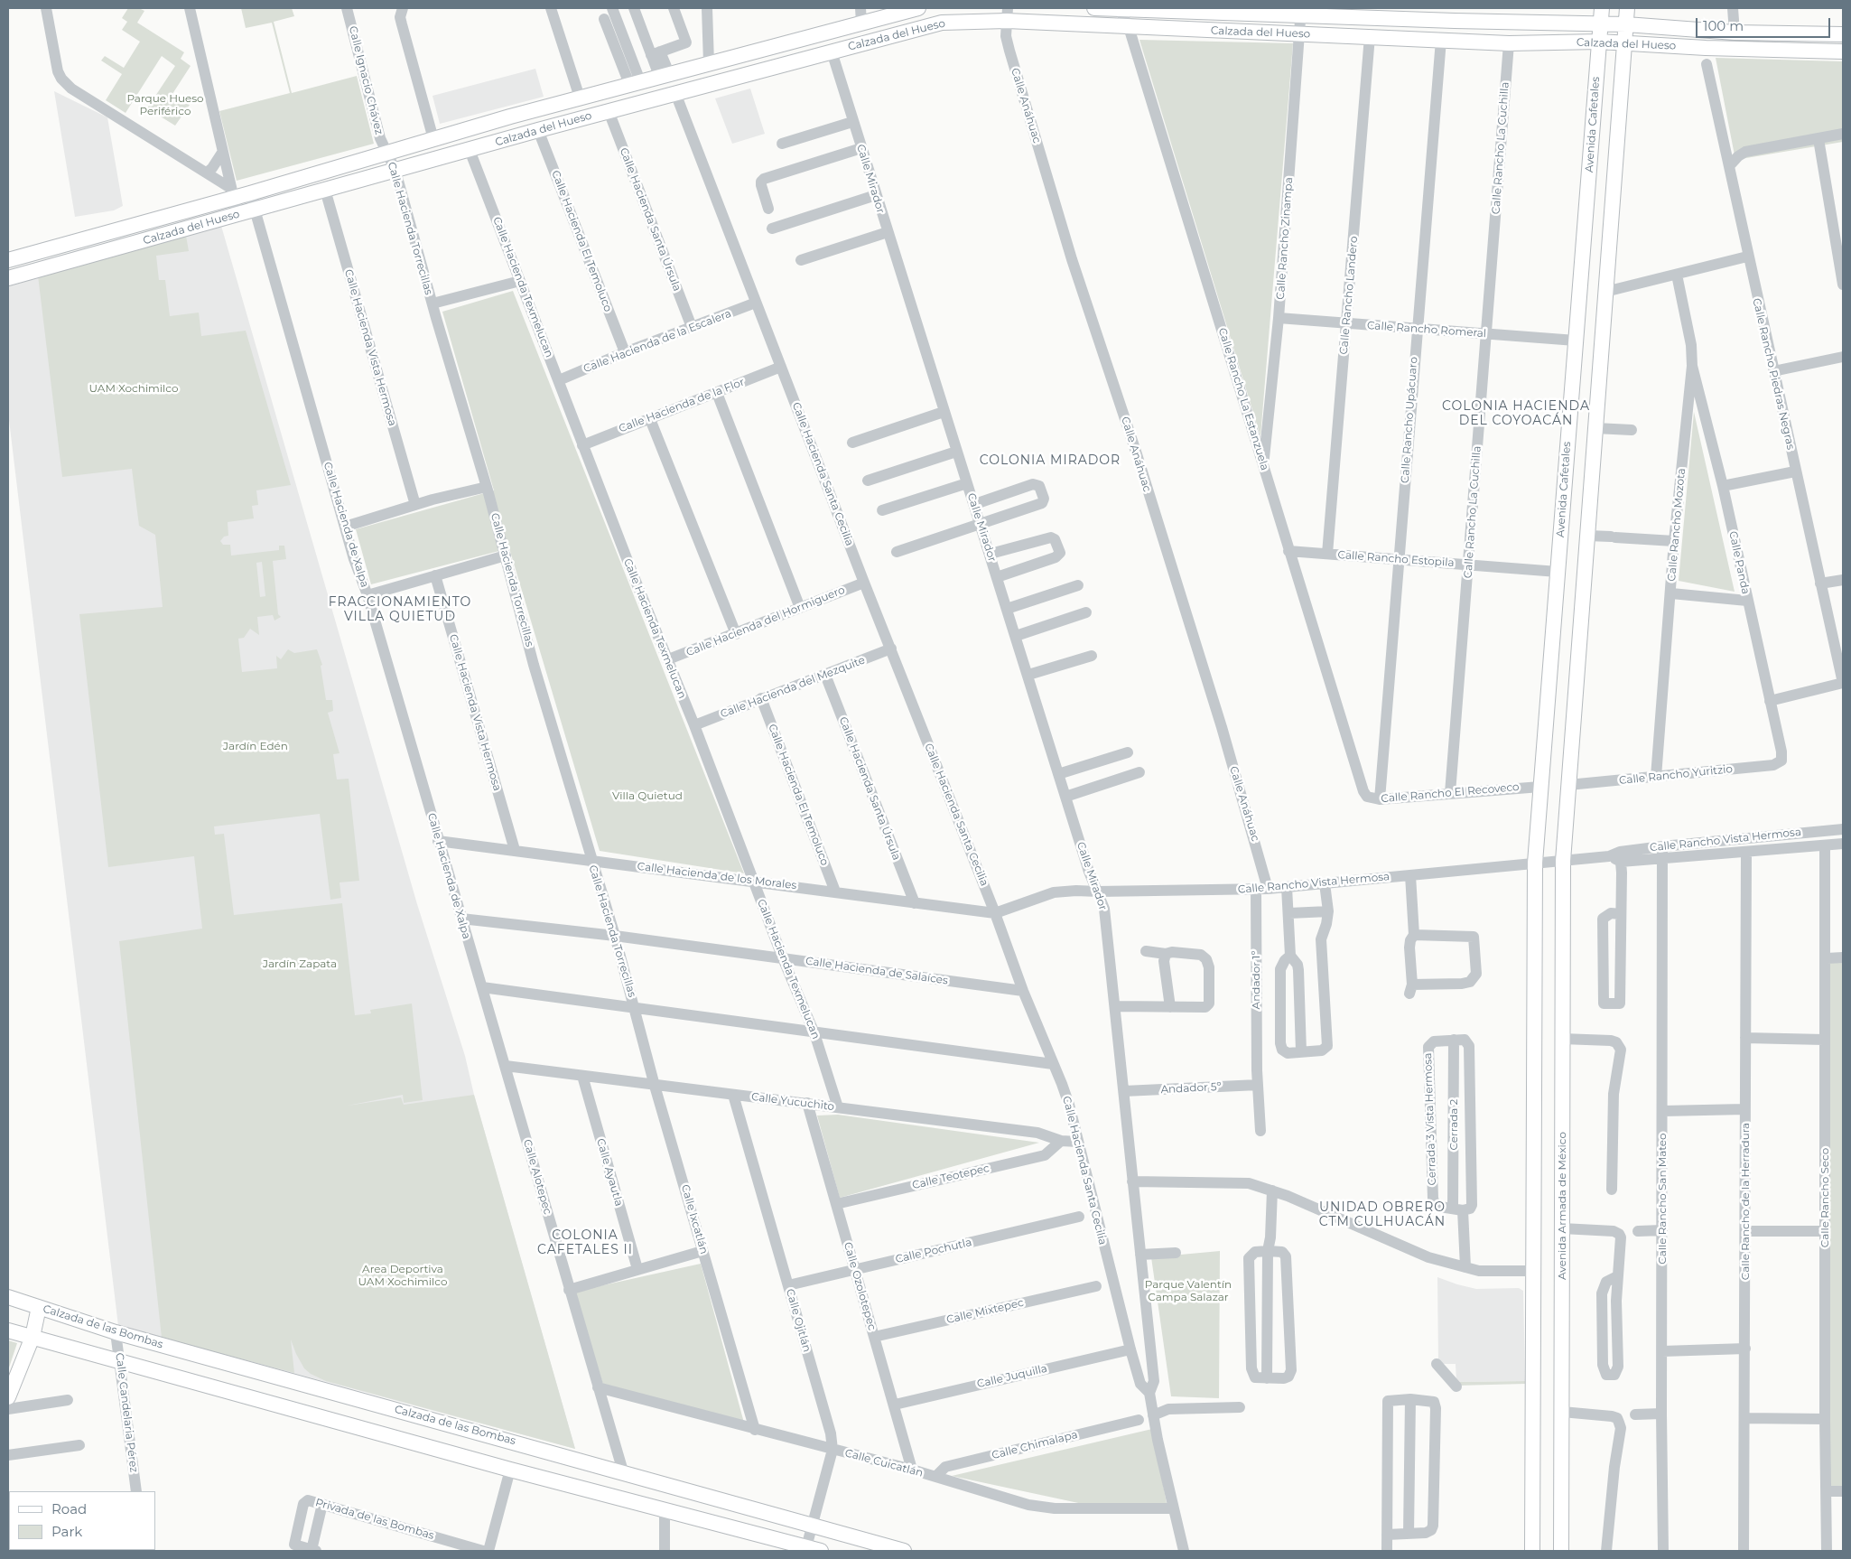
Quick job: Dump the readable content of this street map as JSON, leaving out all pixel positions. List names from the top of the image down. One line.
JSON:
{"streets":{"main road":["Calzada del Hueso","Avenida Cafetales","Avenida Armada de México","Calzada de las Bombas"],"street":["Calle Ignacio Chávez","Calle Anáhuac","Calle Rancho La Cuchilla","Calle Mirador","Calle Hacienda Santa Úrsula","Calle Hacienda Torrecillas","Calle Rancho Zinampa","Calle Hacienda El Temoluco","Calle Hacienda Texmelucan","Calle Rancho Landero","Calle Rancho Romeral","Calle Hacienda de la Escalera","Calle Hacienda Vista Hermosa","Calle Rancho Piedras Negras","Calle Rancho La Estanzuela","Calle Hacienda de la Flor","Calle Rancho Upácuaro","Calle Hacienda Santa Cecilia","Calle Hacienda de Xalpa","Calle Rancho Mozota","Calle Rancho Estopila","Calle Panda","Calle Hacienda del Hormiguero","Calle Hacienda del Mezquite","Calle Rancho Yuritzio","Calle Rancho El Recoveco","Calle Rancho Vista Hermosa","Calle Hacienda de los Morales","Calle Hacienda de Salaíces","Andador 1º","Andador 5º","Calle Yucuchito","Cerrada 3 Vista Hermosa","Cerrada 2","Calle Ayautla","Calle Alotepec","Calle Teotepec","Calle Rancho Seco","Calle Rancho San Mateo","Calle Rancho de la Herradura","Calle Ixcatlán","Calle Pochutla","Calle Ozolotepec","Calle Mixtepec","Calle Ojitlán","Calle Juquilla","Calle Candelaria Pérez","Calle Chimalapa","Calle Cuicatlán","Privada de las Bombas"]},"crossings":[["Calzada del Hueso","Calle Ignacio Chávez"],["Calzada del Hueso","Calle Anáhuac"],["Calzada del Hueso","Avenida Cafetales"],["Calzada del Hueso","Calle Rancho La Cuchilla"],["Calzada del Hueso","Calle Mirador"],["Calzada del Hueso","Calle Hacienda Santa Úrsula"],["Calzada del Hueso","Calle Hacienda Torrecillas"],["Calzada del Hueso","Calle Rancho Zinampa"],["Calzada del Hueso","Calle Hacienda El Temoluco"],["Calzada del Hueso","Calle Hacienda Texmelucan"],["Calzada del Hueso","Calle Rancho Landero"],["Calzada del Hueso","Calle Hacienda Vista Hermosa"],["Calzada del Hueso","Calle Rancho La Estanzuela"],["Calzada del Hueso","Calle Rancho Upácuaro"],["Calzada del Hueso","Calle Hacienda Santa Cecilia"],["Calzada del Hueso","Calle Hacienda de Xalpa"],["Calle Ignacio Chávez","Calle Hacienda Torrecillas"],["Calle Anáhuac","Calle Rancho Vista Hermosa"],["Avenida Cafetales","Calle Rancho Romeral"],["Avenida Cafetales","Calle Rancho Estopila"],["Avenida Cafetales","Calle Rancho El Recoveco"],["Avenida Cafetales","Calle Rancho Vista Hermosa"],["Calle Rancho La Cuchilla","Calle Rancho Romeral"],["Calle Rancho La Cuchilla","Calle Rancho Estopila"],["Calle Rancho La Cuchilla","Calle Rancho El Recoveco"],["Calle Mirador","Calle Hacienda Santa Cecilia"],["Calle Mirador","Calle Rancho Vista Hermosa"],["Calle Mirador","Andador 5º"],["Calle Hacienda Santa Úrsula","Calle Hacienda de la Escalera"],["Calle Hacienda Santa Úrsula","Calle Hacienda del Mezquite"],["Calle Hacienda Santa Úrsula","Calle Hacienda de los Morales"],["Calle Hacienda Torrecillas","Calle Hacienda de los Morales"],["Calle Hacienda Torrecillas","Calle Hacienda de Salaíces"],["Calle Hacienda Torrecillas","Calle Ixcatlán"],["Calle Rancho Zinampa","Calle Rancho Romeral"],["Calle Rancho Zinampa","Calle Rancho La Estanzuela"],["Calle Hacienda El Temoluco","Calle Hacienda de la Escalera"],["Calle Hacienda El Temoluco","Calle Hacienda del Mezquite"],["Calle Hacienda El Temoluco","Calle Hacienda de los Morales"],["Calle Hacienda Texmelucan","Calle Hacienda de la Escalera"],["Calle Hacienda Texmelucan","Calle Hacienda de la Flor"],["Calle Hacienda Texmelucan","Calle Hacienda del Hormiguero"],["Calle Hacienda Texmelucan","Calle Hacienda del Mezquite"],["Calle Hacienda Texmelucan","Calle Hacienda de los Morales"],["Calle Hacienda Texmelucan","Calle Hacienda de Salaíces"],["Calle Hacienda Texmelucan","Calle Yucuchito"],["Calle Rancho Landero","Calle Rancho Romeral"],["Calle Rancho Landero","Calle Rancho Estopila"],["Calle Rancho Romeral","Calle Rancho Upácuaro"],["Calle Hacienda de la Escalera","Calle Hacienda Santa Cecilia"],["Calle Hacienda Vista Hermosa","Calle Hacienda de los Morales"],["Calle Rancho La Estanzuela","Calle Rancho Estopila"],["Calle Rancho La Estanzuela","Calle Rancho El Recoveco"],["Calle Hacienda de la Flor","Calle Hacienda Santa Cecilia"],["Calle Rancho Upácuaro","Calle Rancho Estopila"],["Calle Rancho Upácuaro","Calle Rancho El Recoveco"],["Calle Hacienda Santa Cecilia","Calle Hacienda del Hormiguero"],["Calle Hacienda Santa Cecilia","Calle Hacienda del Mezquite"],["Calle Hacienda Santa Cecilia","Calle Rancho Vista Hermosa"],["Calle Hacienda Santa Cecilia","Calle Hacienda de los Morales"],["Calle Hacienda Santa Cecilia","Calle Hacienda de Salaíces"],["Calle Hacienda Santa Cecilia","Calle Yucuchito"],["Calle Hacienda Santa Cecilia","Calle Juquilla"],["Calle Hacienda Santa Cecilia","Calle Cuicatlán"],["Calle Hacienda de Xalpa","Calle Hacienda de los Morales"],["Calle Hacienda de Xalpa","Calle Hacienda de Salaíces"],["Calle Hacienda de Xalpa","Calle Alotepec"],["Calle Rancho Mozota","Calle Panda"],["Calle Rancho Mozota","Calle Rancho Yuritzio"],["Calle Panda","Calle Rancho Yuritzio"],["Calle Rancho Vista Hermosa","Calle Hacienda de los Morales"],["Calle Rancho Vista Hermosa","Andador 1º"],["Calle Rancho Vista Hermosa","Calle Rancho Seco"],["Calle Rancho Vista Hermosa","Calle Rancho San Mateo"],["Calle Rancho Vista Hermosa","Calle Rancho de la Herradura"],["Calle Rancho Vista Hermosa","Avenida Armada de México"],["Andador 1º","Andador 5º"],["Calle Yucuchito","Calle Ayautla"],["Calle Yucuchito","Calle Alotepec"],["Calle Yucuchito","Calle Teotepec"],["Calle Yucuchito","Calle Ixcatlán"],["Calle Yucuchito","Calle Ozolotepec"],["Calle Yucuchito","Calle Ojitlán"],["Cerrada 3 Vista Hermosa","Cerrada 2"],["Calle Alotepec","Calzada de las Bombas"],["Calle Alotepec","Calle Cuicatlán"],["Calle Teotepec","Calle Ozolotepec"],["Calle Ixcatlán","Calle Cuicatlán"],["Calle Pochutla","Calle Ozolotepec"],["Calle Pochutla","Calle Ojitlán"],["Calle Ozolotepec","Calle Mixtepec"],["Calle Ozolotepec","Calle Juquilla"],["Calle Ozolotepec","Calle Cuicatlán"],["Calle Ojitlán","Calzada de las Bombas"],["Calle Ojitlán","Calle Cuicatlán"],["Calzada de las Bombas","Calle Candelaria Pérez"],["Calle Chimalapa","Calle Cuicatlán"]],"districts":["COLONIA HACIENDA DEL COYOACÁN","COLONIA MIRADOR","FRACCIONAMIENTO VILLA QUIETUD","UNIDAD OBRERO CTM CULHUACÁN","COLONIA CAFETALES II"],"parks":["Parque Hueso Periférico","UAM Xochimilco","Jardín Edén","Villa Quietud","Jardín Zapata","Area Deportiva UAM Xochimilco","Parque Valentín Campa Salazar"],"legend":["Road","Park"],"scale_bar":"100 m"}
